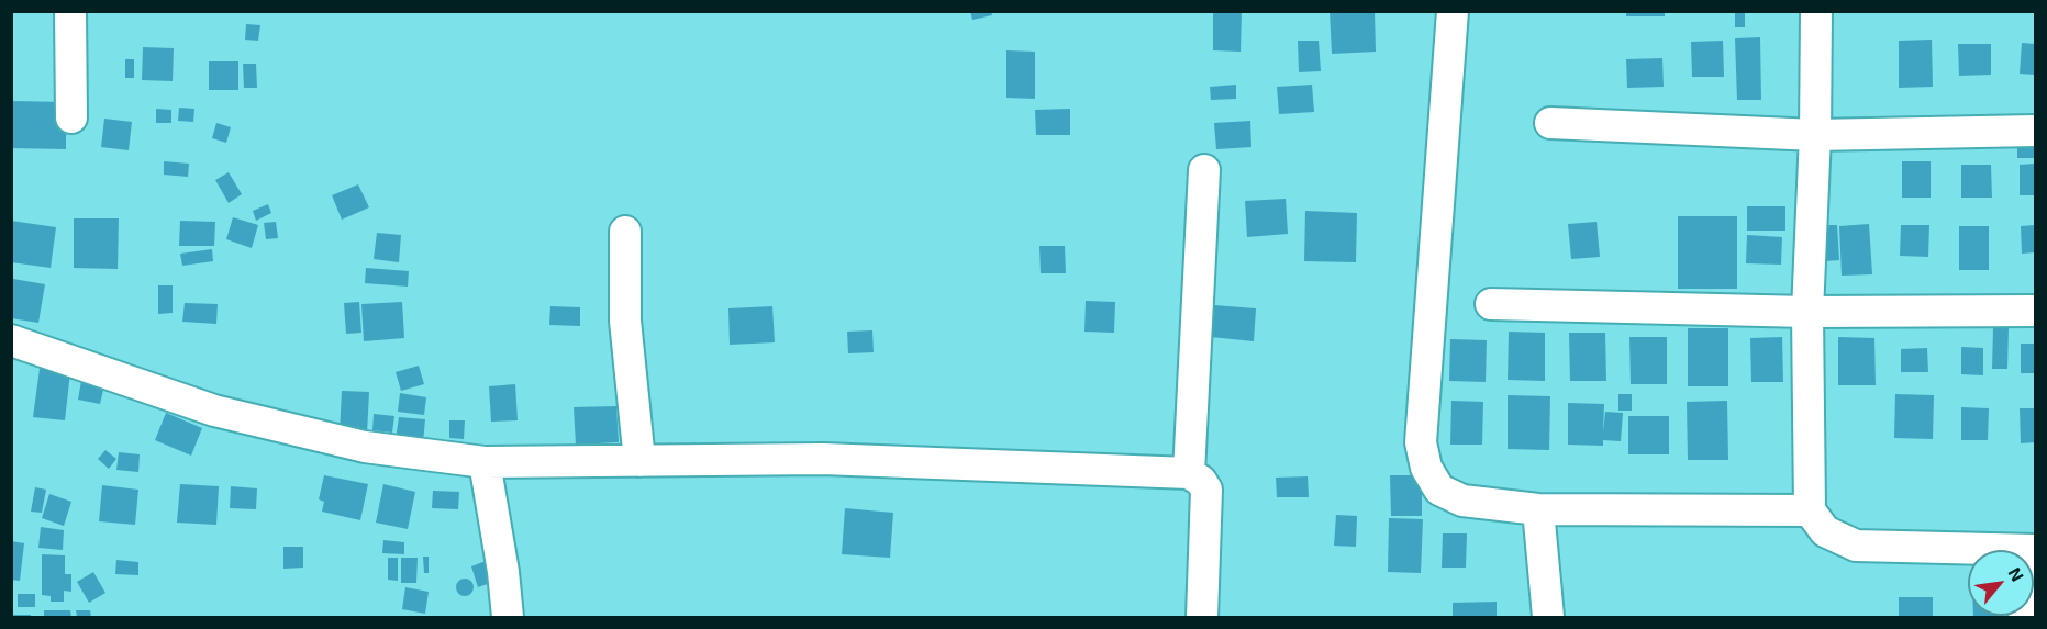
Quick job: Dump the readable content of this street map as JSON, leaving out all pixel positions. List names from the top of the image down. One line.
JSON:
{"north":"top right"}
